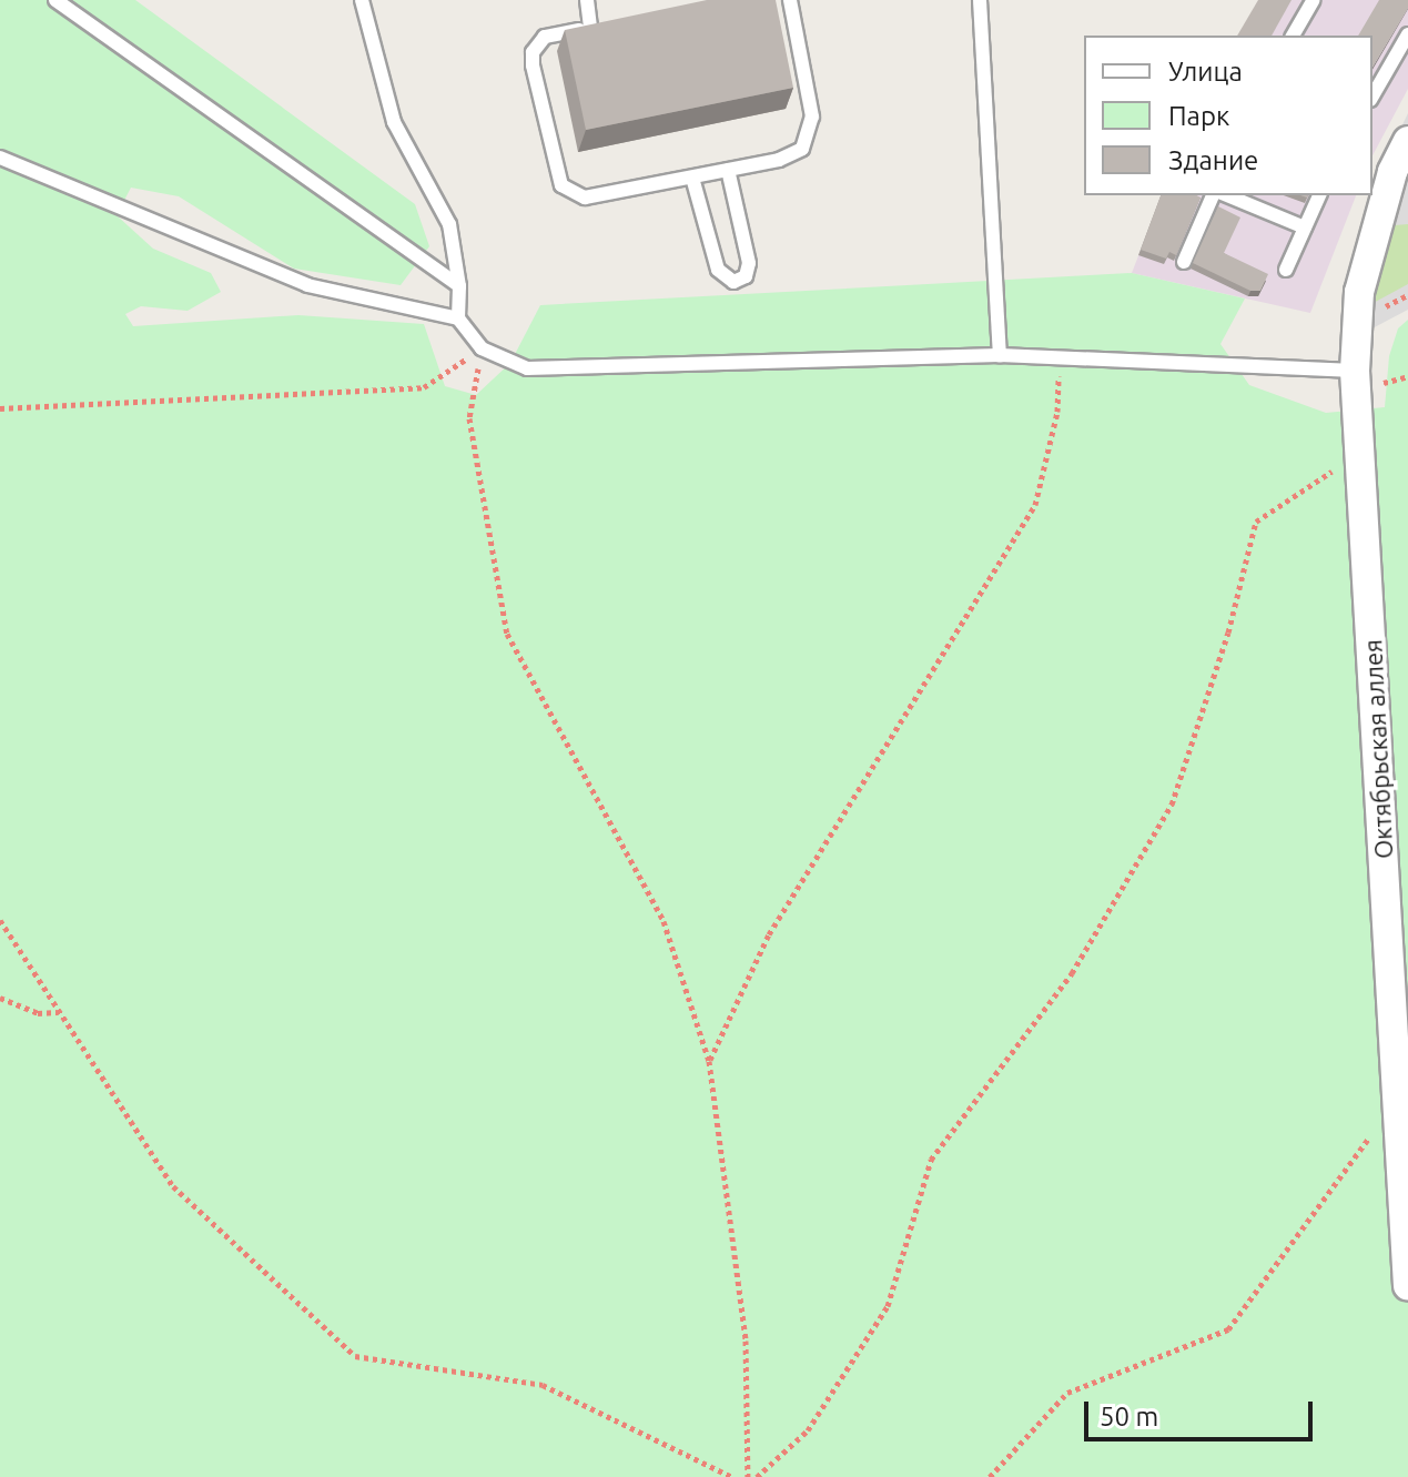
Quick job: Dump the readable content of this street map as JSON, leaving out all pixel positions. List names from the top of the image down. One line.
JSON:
{"streets":{"street":["Октябрьская аллея"]},"legend":["Улица","Парк","Здание"],"scale_bar":"50 m"}
